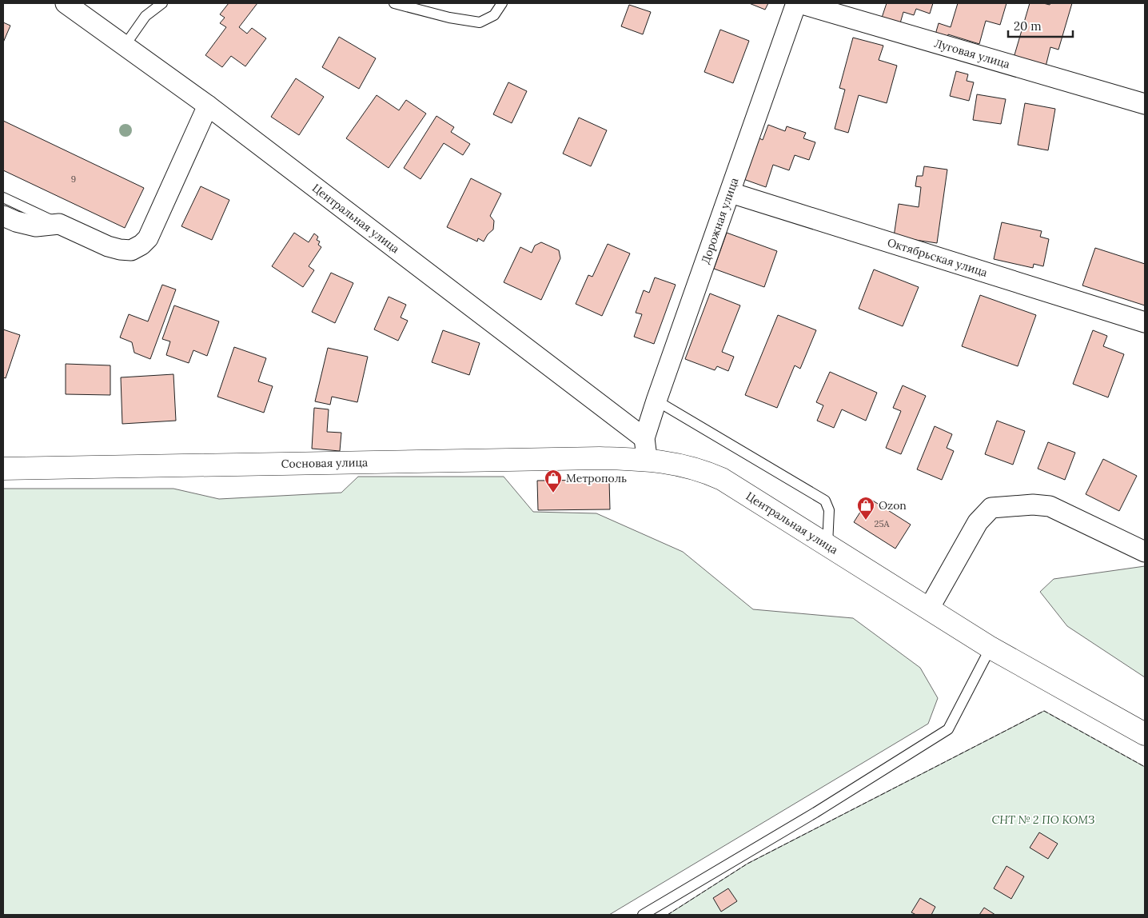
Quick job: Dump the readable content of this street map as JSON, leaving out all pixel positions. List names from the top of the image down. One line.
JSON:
{"streets":{"street":["Луговая улица","Центральная улица","Дорожная улица","Октябрьская улица","Сосновая улица"]},"crossings":[["Луговая улица","Дорожная улица"],["Центральная улица","Дорожная улица"],["Центральная улица","Сосновая улица"],["Дорожная улица","Октябрьская улица"],["Дорожная улица","Сосновая улица"]],"parks":["СНТ № 2 ПО КОМЗ"],"places":{"shop":["Метрополь","Ozon"]},"house_numbers":["9","25А"],"scale_bar":"20 m"}
